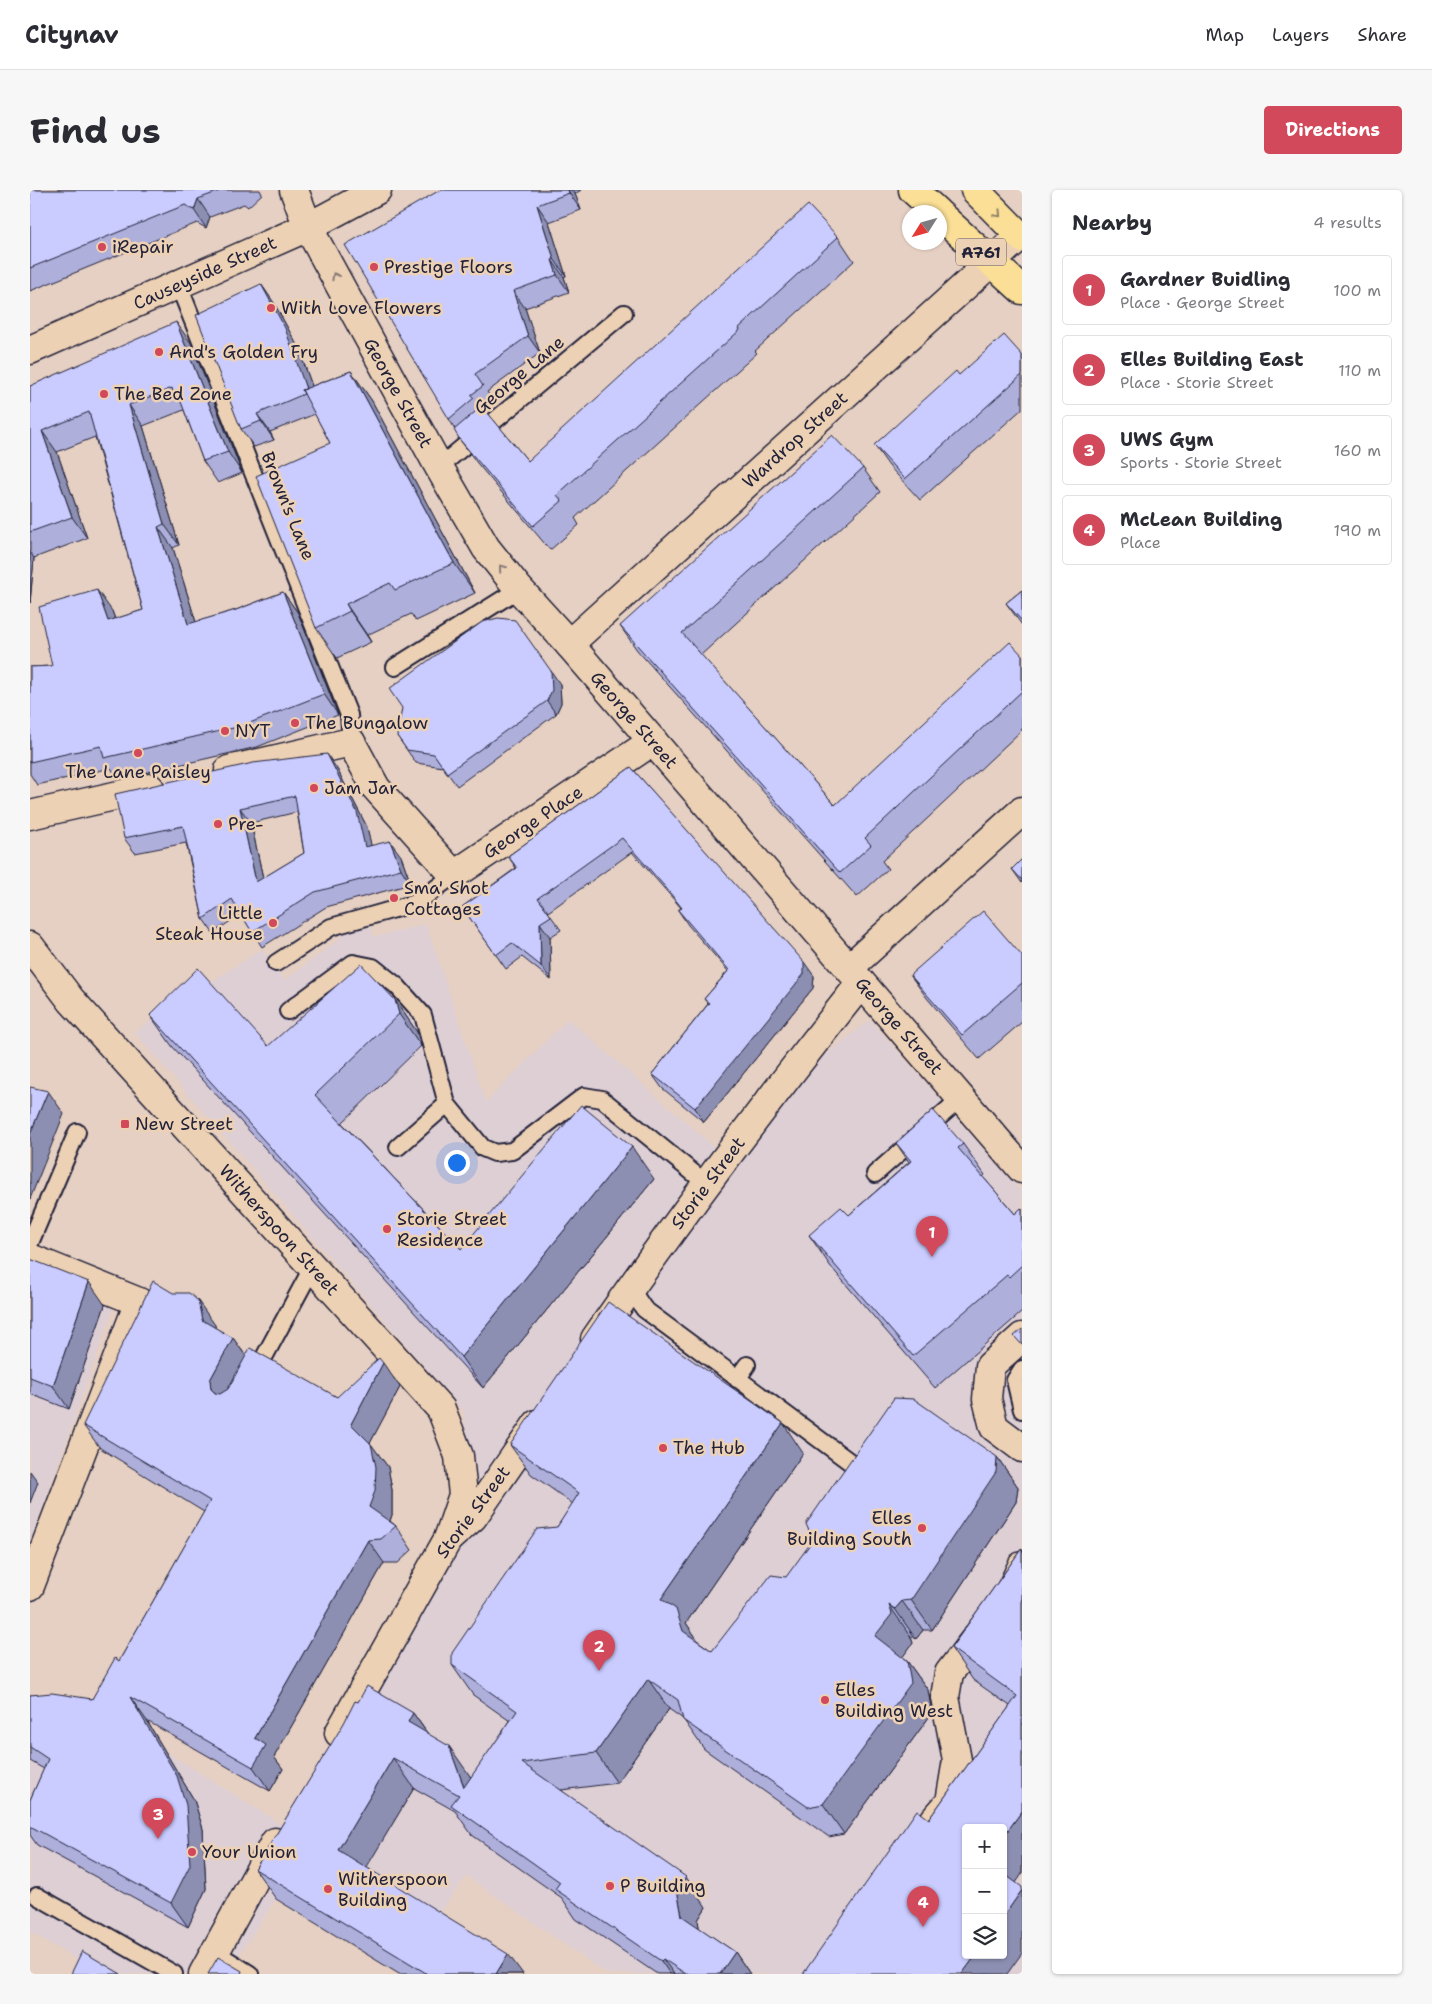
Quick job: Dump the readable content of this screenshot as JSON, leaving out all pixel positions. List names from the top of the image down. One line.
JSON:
{"streets":{"main road":["A761"],"street":["Causeyside Street","George Street","Wardrop Street","George Place","Storie Street","Witherspoon Street"],"lane":["George Lane","Brown's Lane"]},"crossings":[["A761","Wardrop Street"],["Causeyside Street","George Street"],["Causeyside Street","Brown's Lane"],["George Lane","George Street"],["George Street","Wardrop Street"],["George Street","George Place"],["George Street","Storie Street"],["Storie Street","Witherspoon Street"]],"places":{"other":["iRepair","Prestige Floors","With Love Flowers","And's Golden Fry","The Bed Zone","The Bungalow","NYT","The Lane Paisley","Jam Jar","Pre-","Sma' Shot Cottages","Little Steak House","Storie Street Residence","The Hub","Elles Building South","Elles Building West","Your Union","P Building","Witherspoon Building"],"transit":["New Street"]},"north":"bottom left","page":{"header":"Citynav","nav":["Map","Layers","Share"],"buttons":"Directions","title":"Find us","heading":["Nearby","4 results"],"list":[{"mark":"1","name":"Gardner Buidling","note":"Place · George Street","value":"100 m"},{"mark":"2","name":"Elles Building East","note":"Place · Storie Street","value":"110 m"},{"mark":"3","name":"UWS Gym","note":"Sports · Storie Street","value":"160 m"},{"mark":"4","name":"McLean Building","note":"Place","value":"190 m"}],"pins":["1","2","3","4"],"map_buttons":["+","−"]}}
